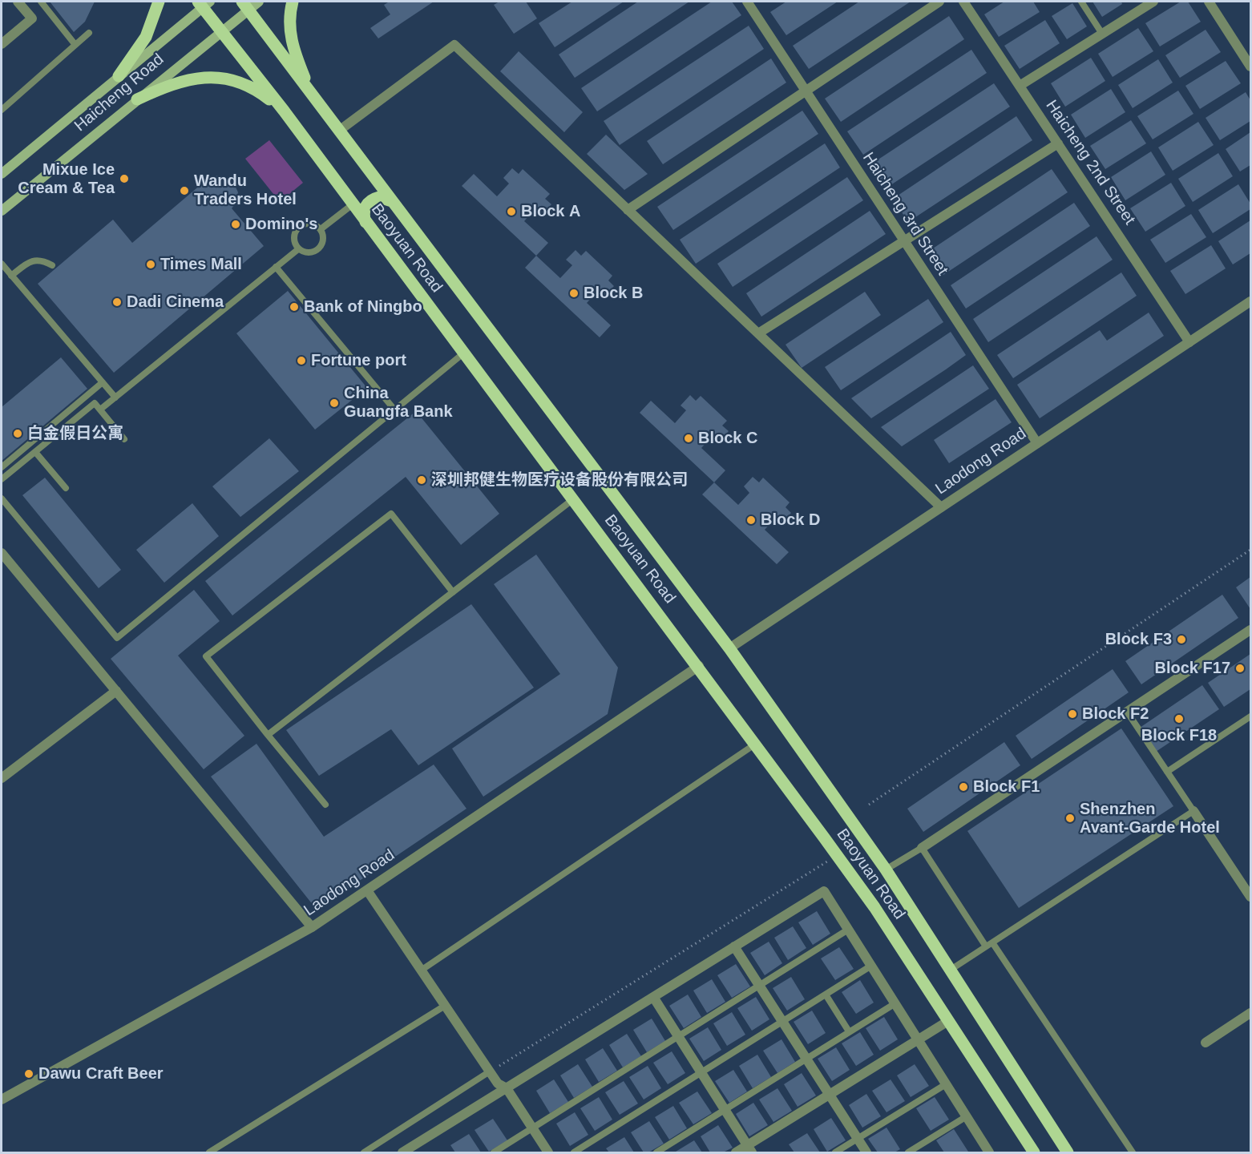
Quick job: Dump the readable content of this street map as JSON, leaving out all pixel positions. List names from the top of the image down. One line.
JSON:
{"streets":{"main road":["Haicheng Road","Baoyuan Road"],"street":["Haicheng 2nd Street","Haicheng 3rd Street","Laodong Road"]},"crossings":[["Haicheng Road","Baoyuan Road"],["Haicheng 2nd Street","Laodong Road"],["Haicheng 3rd Street","Laodong Road"],["Baoyuan Road","Laodong Road"]],"places":["Mixue Ice Cream & Tea","Wandu Traders Hotel","Block A","Domino's","Times Mall","Block B","Dadi Cinema","Bank of Ningbo","Fortune port","China Guangfa Bank","白金假日公寓","Block C","深圳邦健生物医疗设备股份有限公司","Block D","Block F3","Block F17","Block F2","Block F18","Block F1","Shenzhen Avant-Garde Hotel","Dawu Craft Beer"]}
